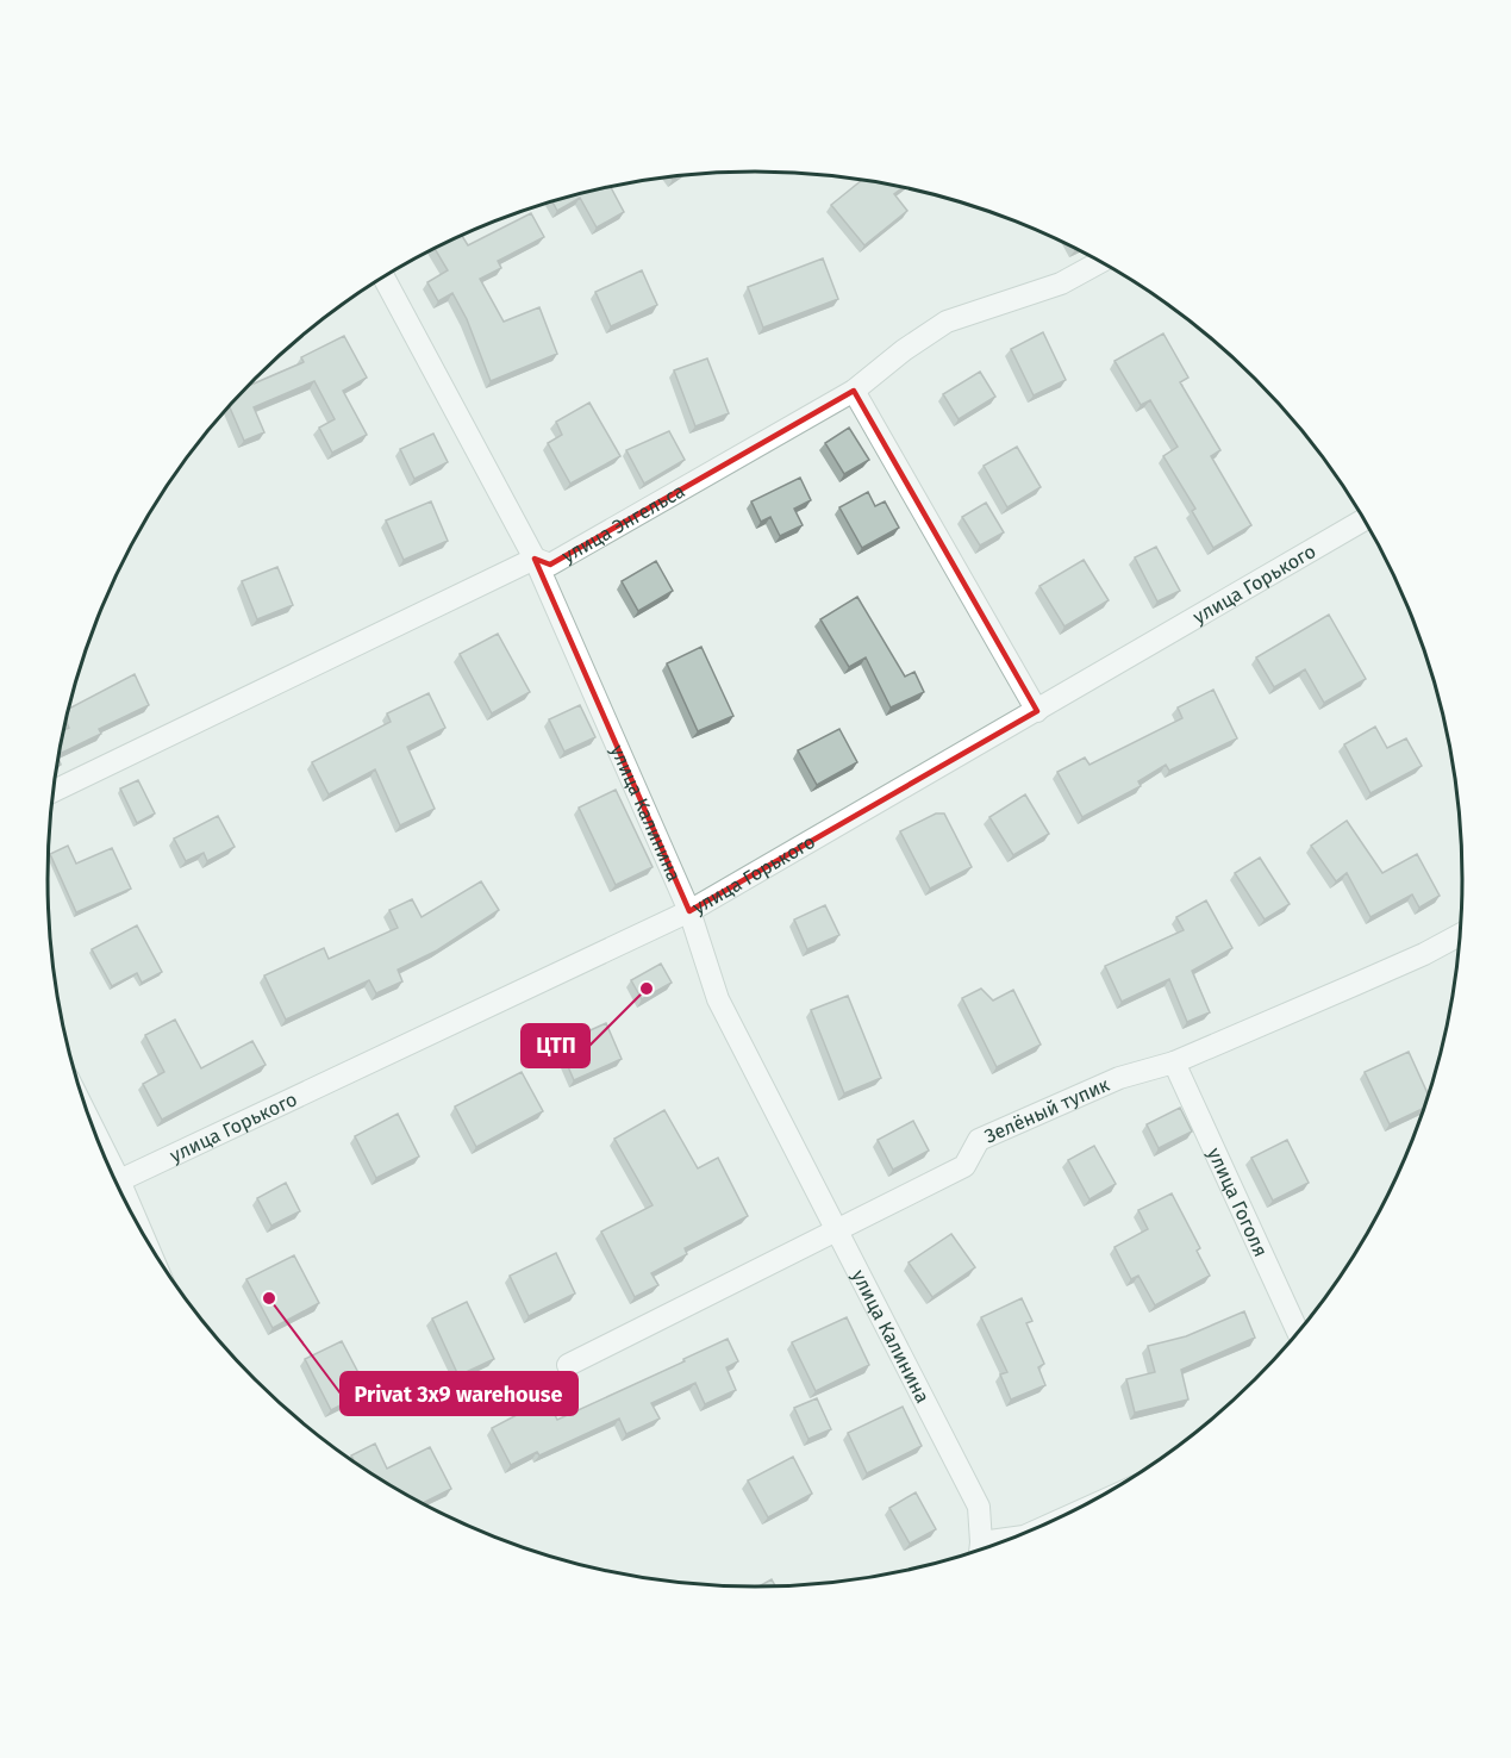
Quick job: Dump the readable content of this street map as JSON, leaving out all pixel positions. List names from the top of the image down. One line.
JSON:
{"streets":{"street":["улица Энгельса","улица Горького","улица Калинина","Зелёный тупик","улица Гоголя"]},"crossings":[["улица Энгельса","улица Калинина"],["улица Горького","улица Калинина"],["улица Калинина","Зелёный тупик"],["Зелёный тупик","улица Гоголя"]],"places":["ЦТП","Privat 3x9 warehouse"]}
